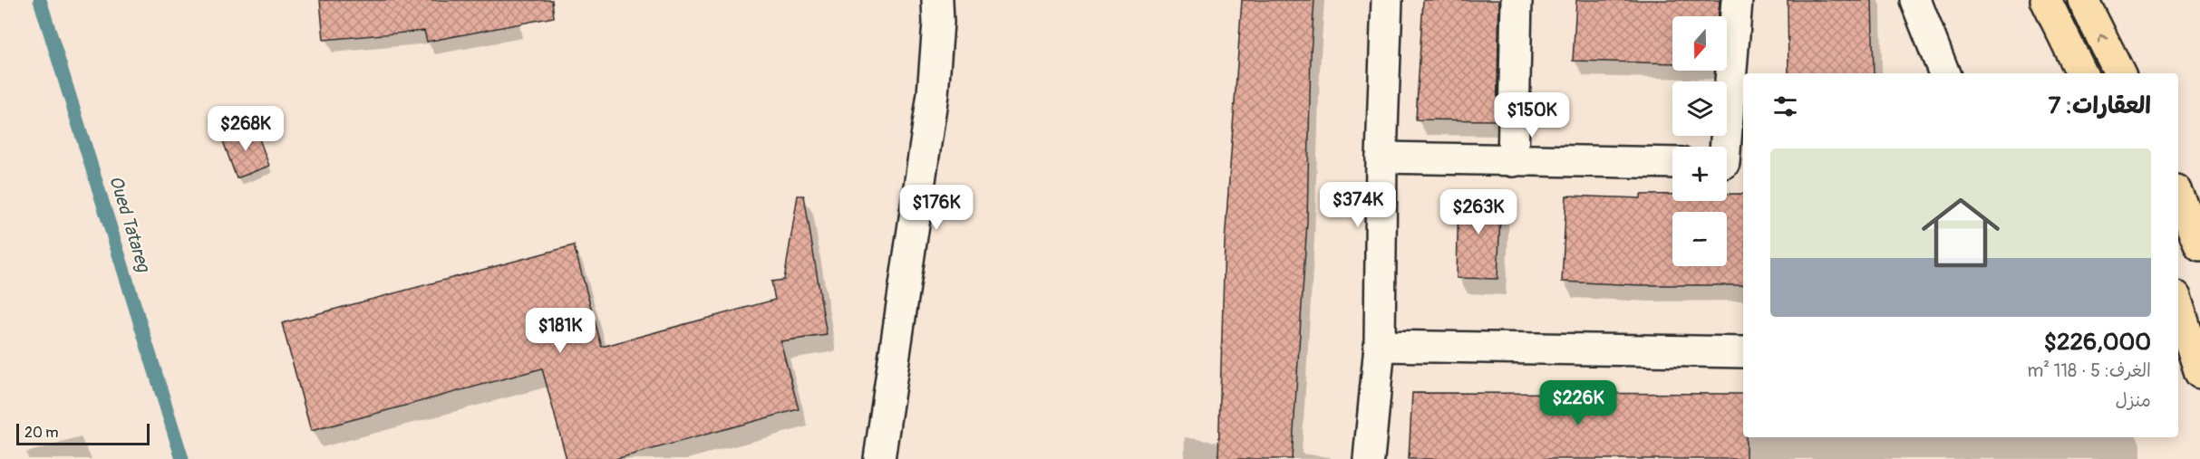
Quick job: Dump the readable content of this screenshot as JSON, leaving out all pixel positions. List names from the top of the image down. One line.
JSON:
{"water":["Oued Tatareg"],"scale_bar":"20 m","north":"bottom","page":{"map_buttons":["+","−"],"heading":"العقارات: 7","price":["$150K","$268K","$374K","$176K","$263K","$181K","$226K"],"list":[{"name":"$226,000","note":"الغرف: 5 · 118 m² · منزل"}],"scale":"20 m"}}
